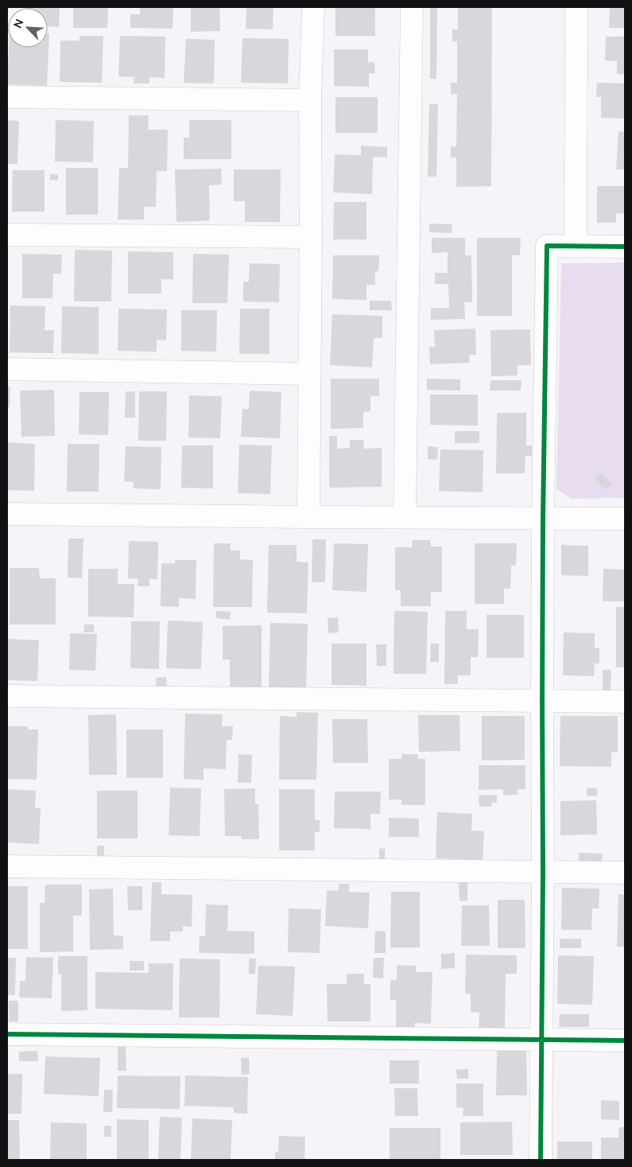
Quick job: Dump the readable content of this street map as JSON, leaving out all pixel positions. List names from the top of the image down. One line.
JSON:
{"north":"top left"}
